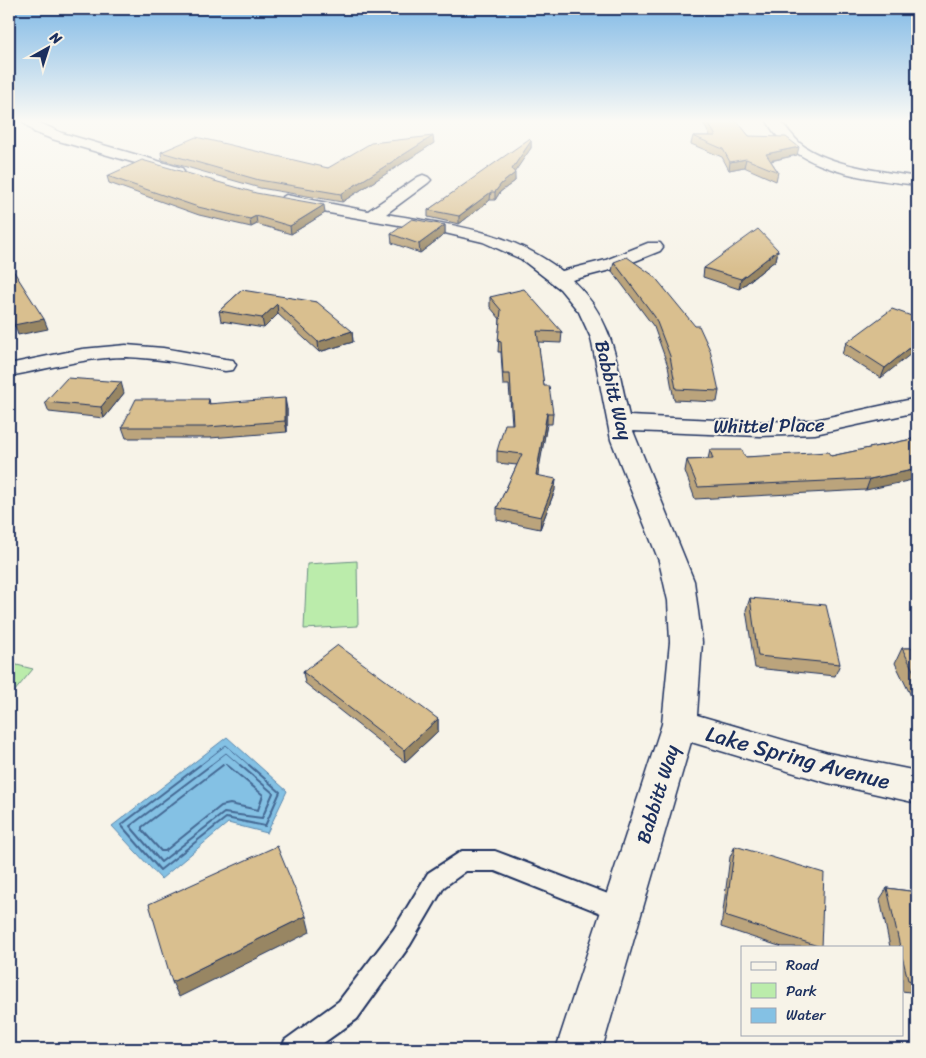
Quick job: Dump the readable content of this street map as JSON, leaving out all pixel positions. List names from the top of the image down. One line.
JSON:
{"streets":{"street":["Babbitt Way","Whittel Place","Lake Spring Avenue"]},"crossings":[["Babbitt Way","Whittel Place"],["Babbitt Way","Lake Spring Avenue"]],"legend":["Road","Park","Water"],"north":"top right"}
